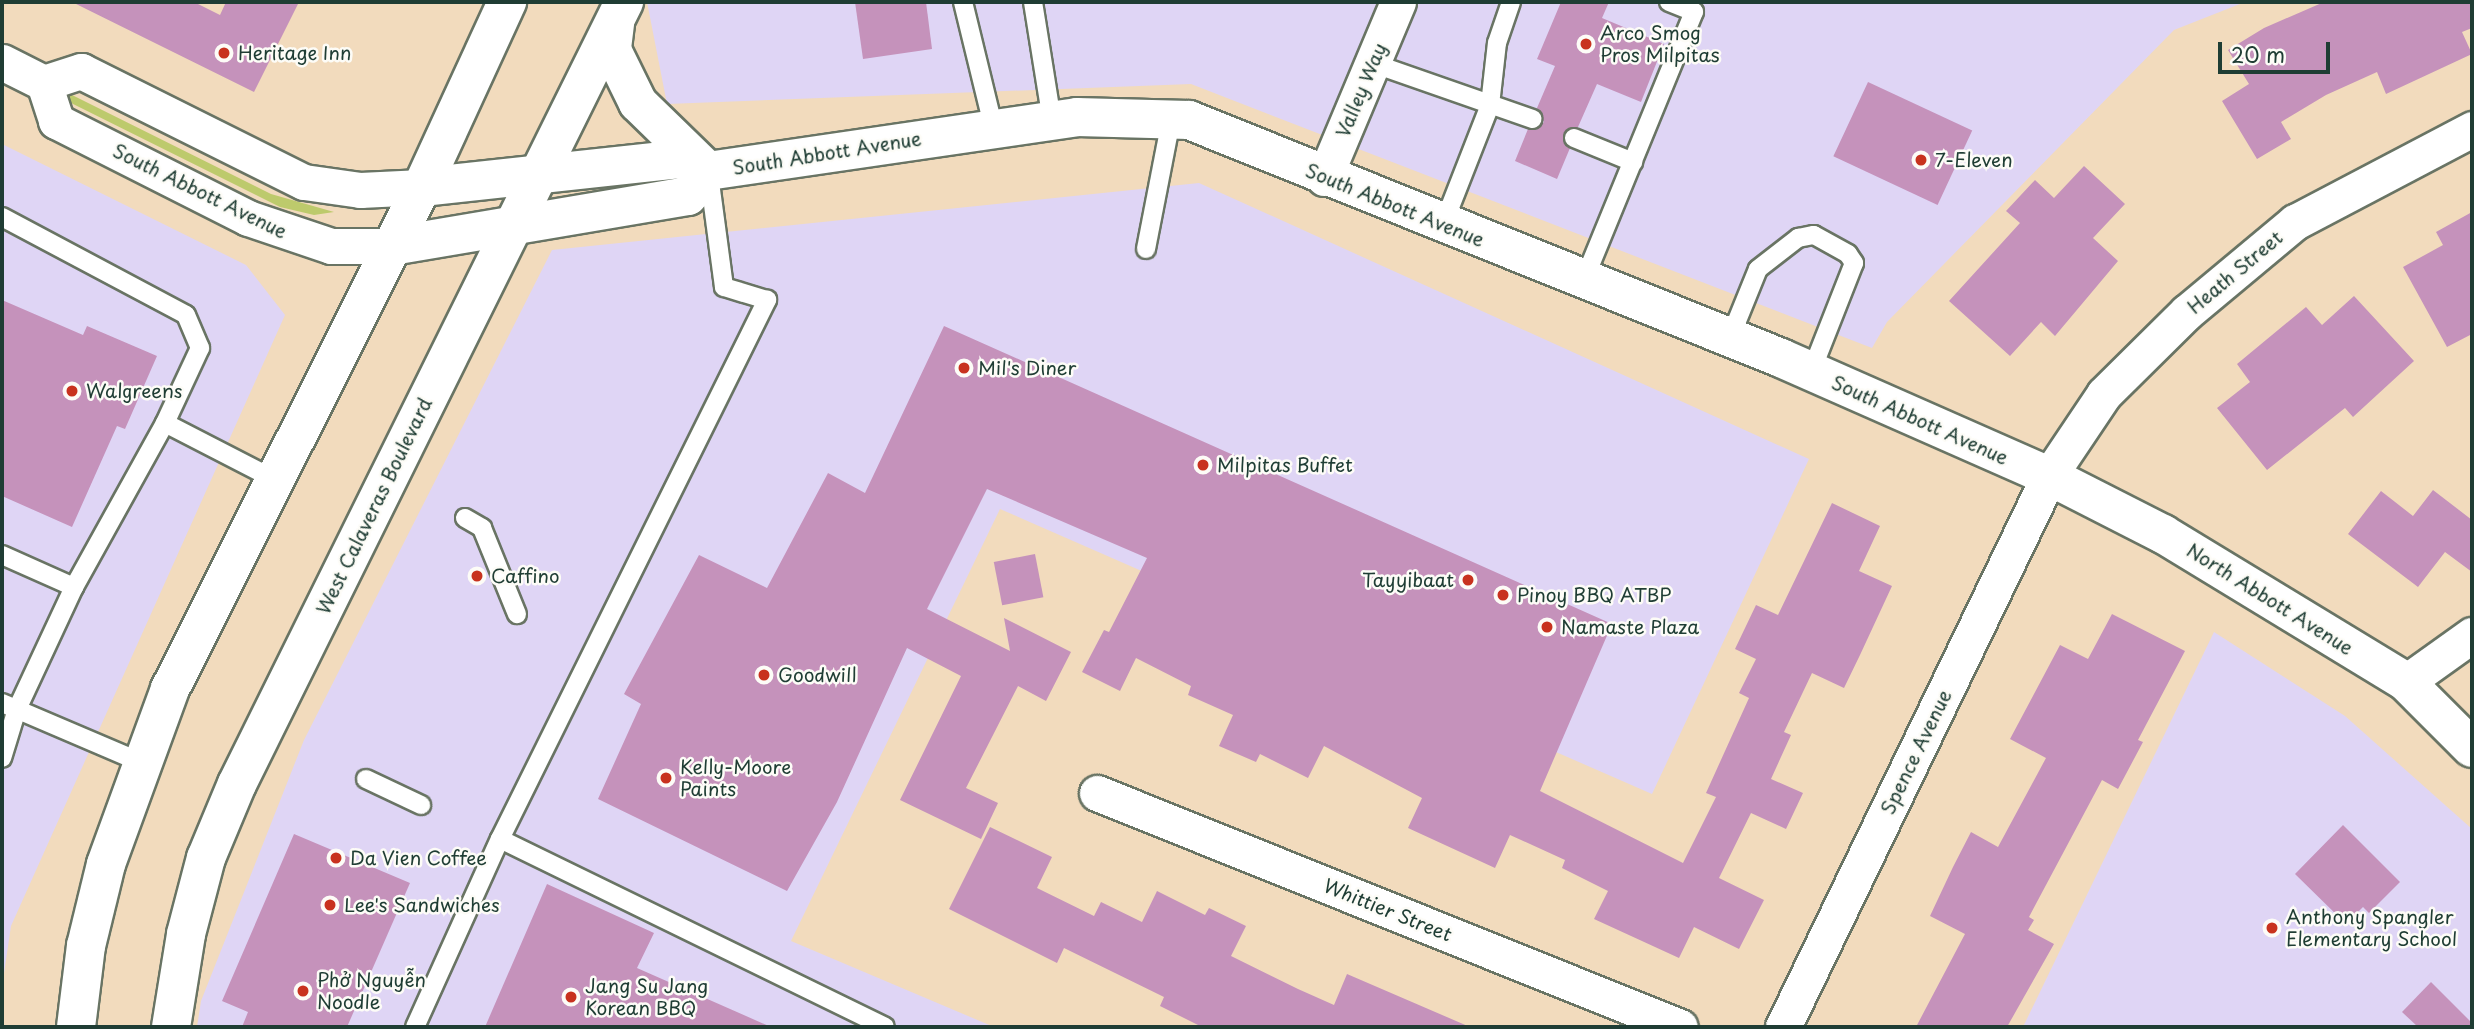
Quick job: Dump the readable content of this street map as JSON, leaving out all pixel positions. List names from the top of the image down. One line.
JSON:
{"streets":{"main road":["South Abbott Avenue","West Calaveras Boulevard","North Abbott Avenue"],"street":["Valley Way","Heath Street","Spence Avenue","Whittier Street"]},"crossings":[["Valley Way","South Abbott Avenue"],["South Abbott Avenue","Heath Street"],["South Abbott Avenue","West Calaveras Boulevard"],["South Abbott Avenue","North Abbott Avenue"],["South Abbott Avenue","Spence Avenue"],["Heath Street","North Abbott Avenue"],["Heath Street","Spence Avenue"],["North Abbott Avenue","Spence Avenue"]],"places":["Arco Smog Pros Milpitas","Heritage Inn","7-Eleven","Mil's Diner","Walgreens","Milpitas Buffet","Caffino","Tayyibaat","Pinoy BBQ ATBP","Namaste Plaza","Goodwill","Kelly-Moore Paints","Da Vien Coffee","Lee's Sandwiches","Anthony Spangler Elementary School","Phở Nguyễn Noodle","Jang Su Jang Korean BBQ"],"scale_bar":"20 m"}
